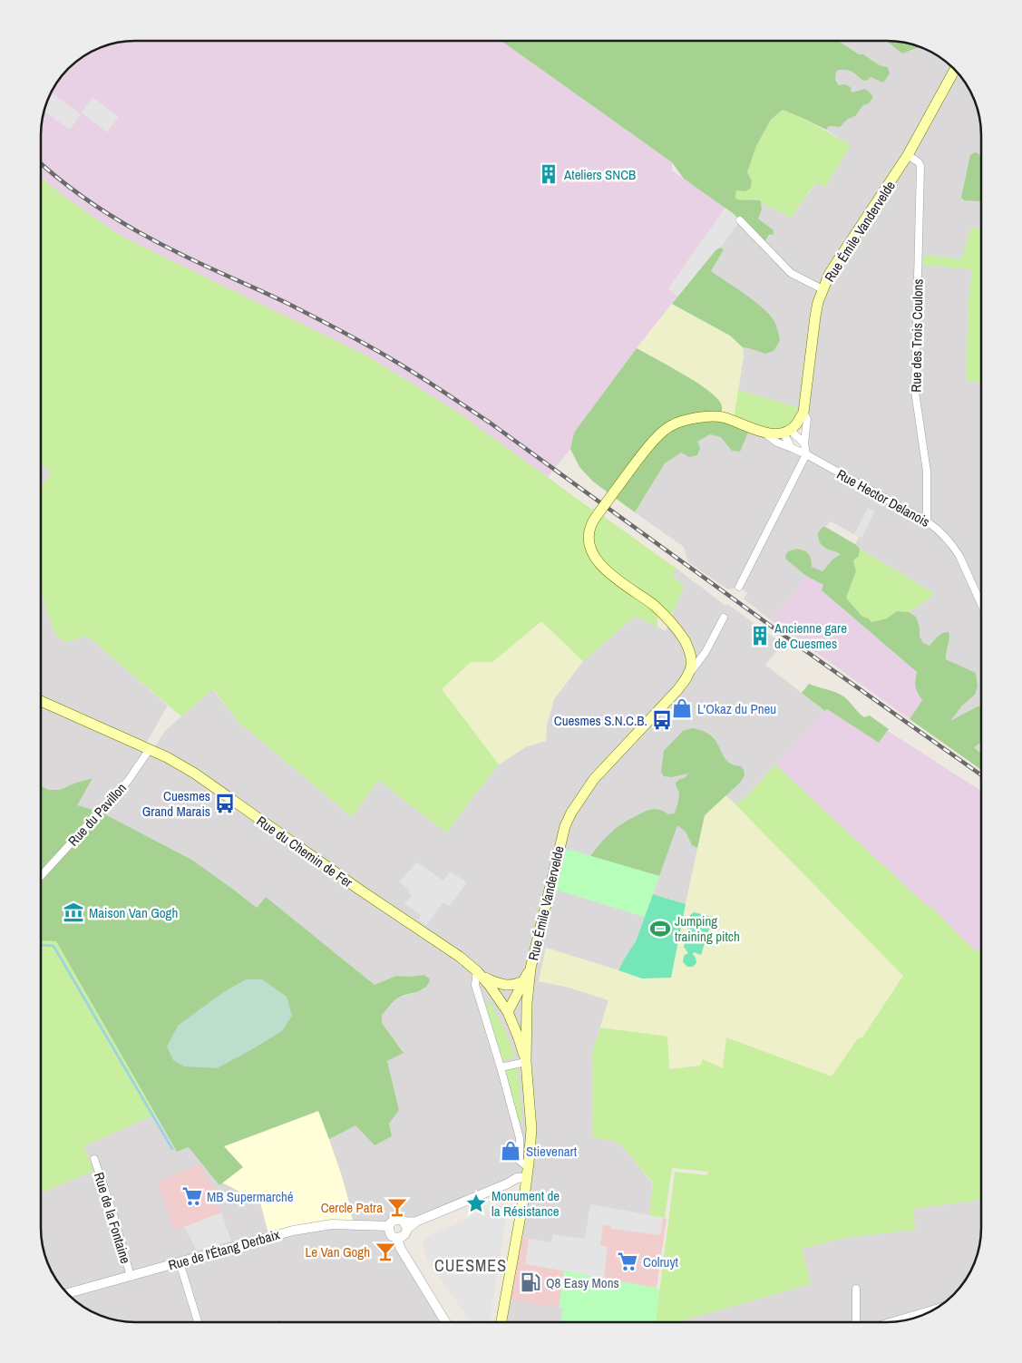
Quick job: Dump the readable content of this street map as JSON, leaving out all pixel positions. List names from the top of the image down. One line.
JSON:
{"streets":{"main road":["Rue Émile Vandervelde","Rue du Chemin de Fer"],"street":["Rue des Trois Coulons","Rue Hector Delanois","Rue du Pavillon","Rue de la Fontaine","Rue de l'Étang Derbaix"]},"crossings":[["Rue Émile Vandervelde","Rue des Trois Coulons"],["Rue Émile Vandervelde","Rue Hector Delanois"],["Rue Émile Vandervelde","Rue du Chemin de Fer"],["Rue des Trois Coulons","Rue Hector Delanois"],["Rue du Pavillon","Rue du Chemin de Fer"],["Rue de la Fontaine","Rue de l'Étang Derbaix"]],"districts":["CUESMES"],"places":{"building":["Ateliers SNCB","Ancienne gare de Cuesmes"],"shop":["L'Okaz du Pneu","Stievenart"],"bus stop":["Cuesmes S.N.C.B.","Cuesmes Grand Marais"],"museum":["Maison Van Gogh"],"sports":["Jumping training pitch"],"supermarket":["MB Supermarché","Colruyt"],"place":["Monument de la Résistance"],"bar":["Cercle Patra","Le Van Gogh"],"fuel station":["Q8 Easy Mons"]}}
